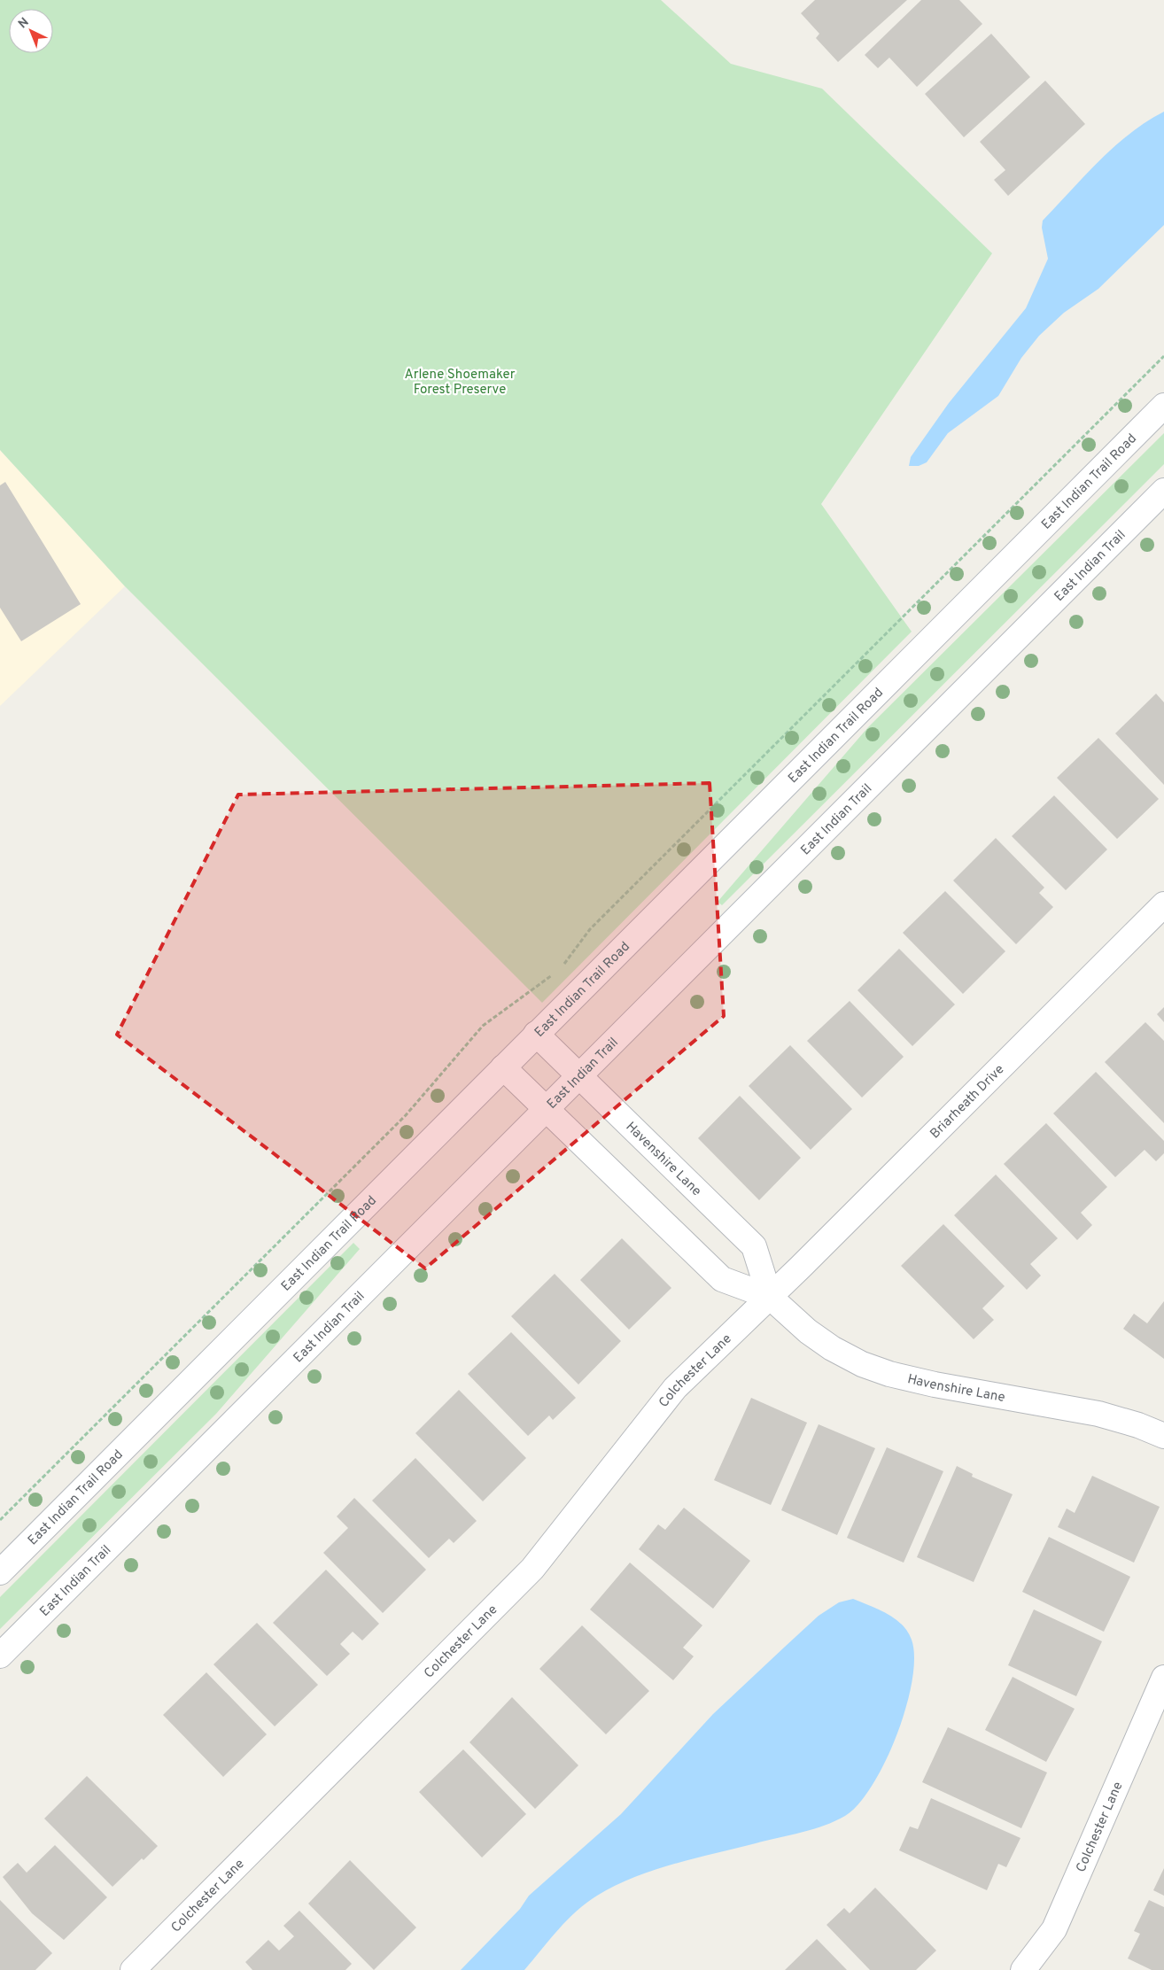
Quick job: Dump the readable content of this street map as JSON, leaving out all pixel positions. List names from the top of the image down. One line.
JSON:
{"streets":{"main road":["East Indian Trail Road","East Indian Trail","Briarheath Drive","Havenshire Lane","Colchester Lane"]},"crossings":[["East Indian Trail Road","Havenshire Lane"],["East Indian Trail","Havenshire Lane"],["Briarheath Drive","Havenshire Lane"],["Briarheath Drive","Colchester Lane"],["Havenshire Lane","Colchester Lane"]],"parks":["Arlene Shoemaker Forest Preserve"],"north":"top left"}
